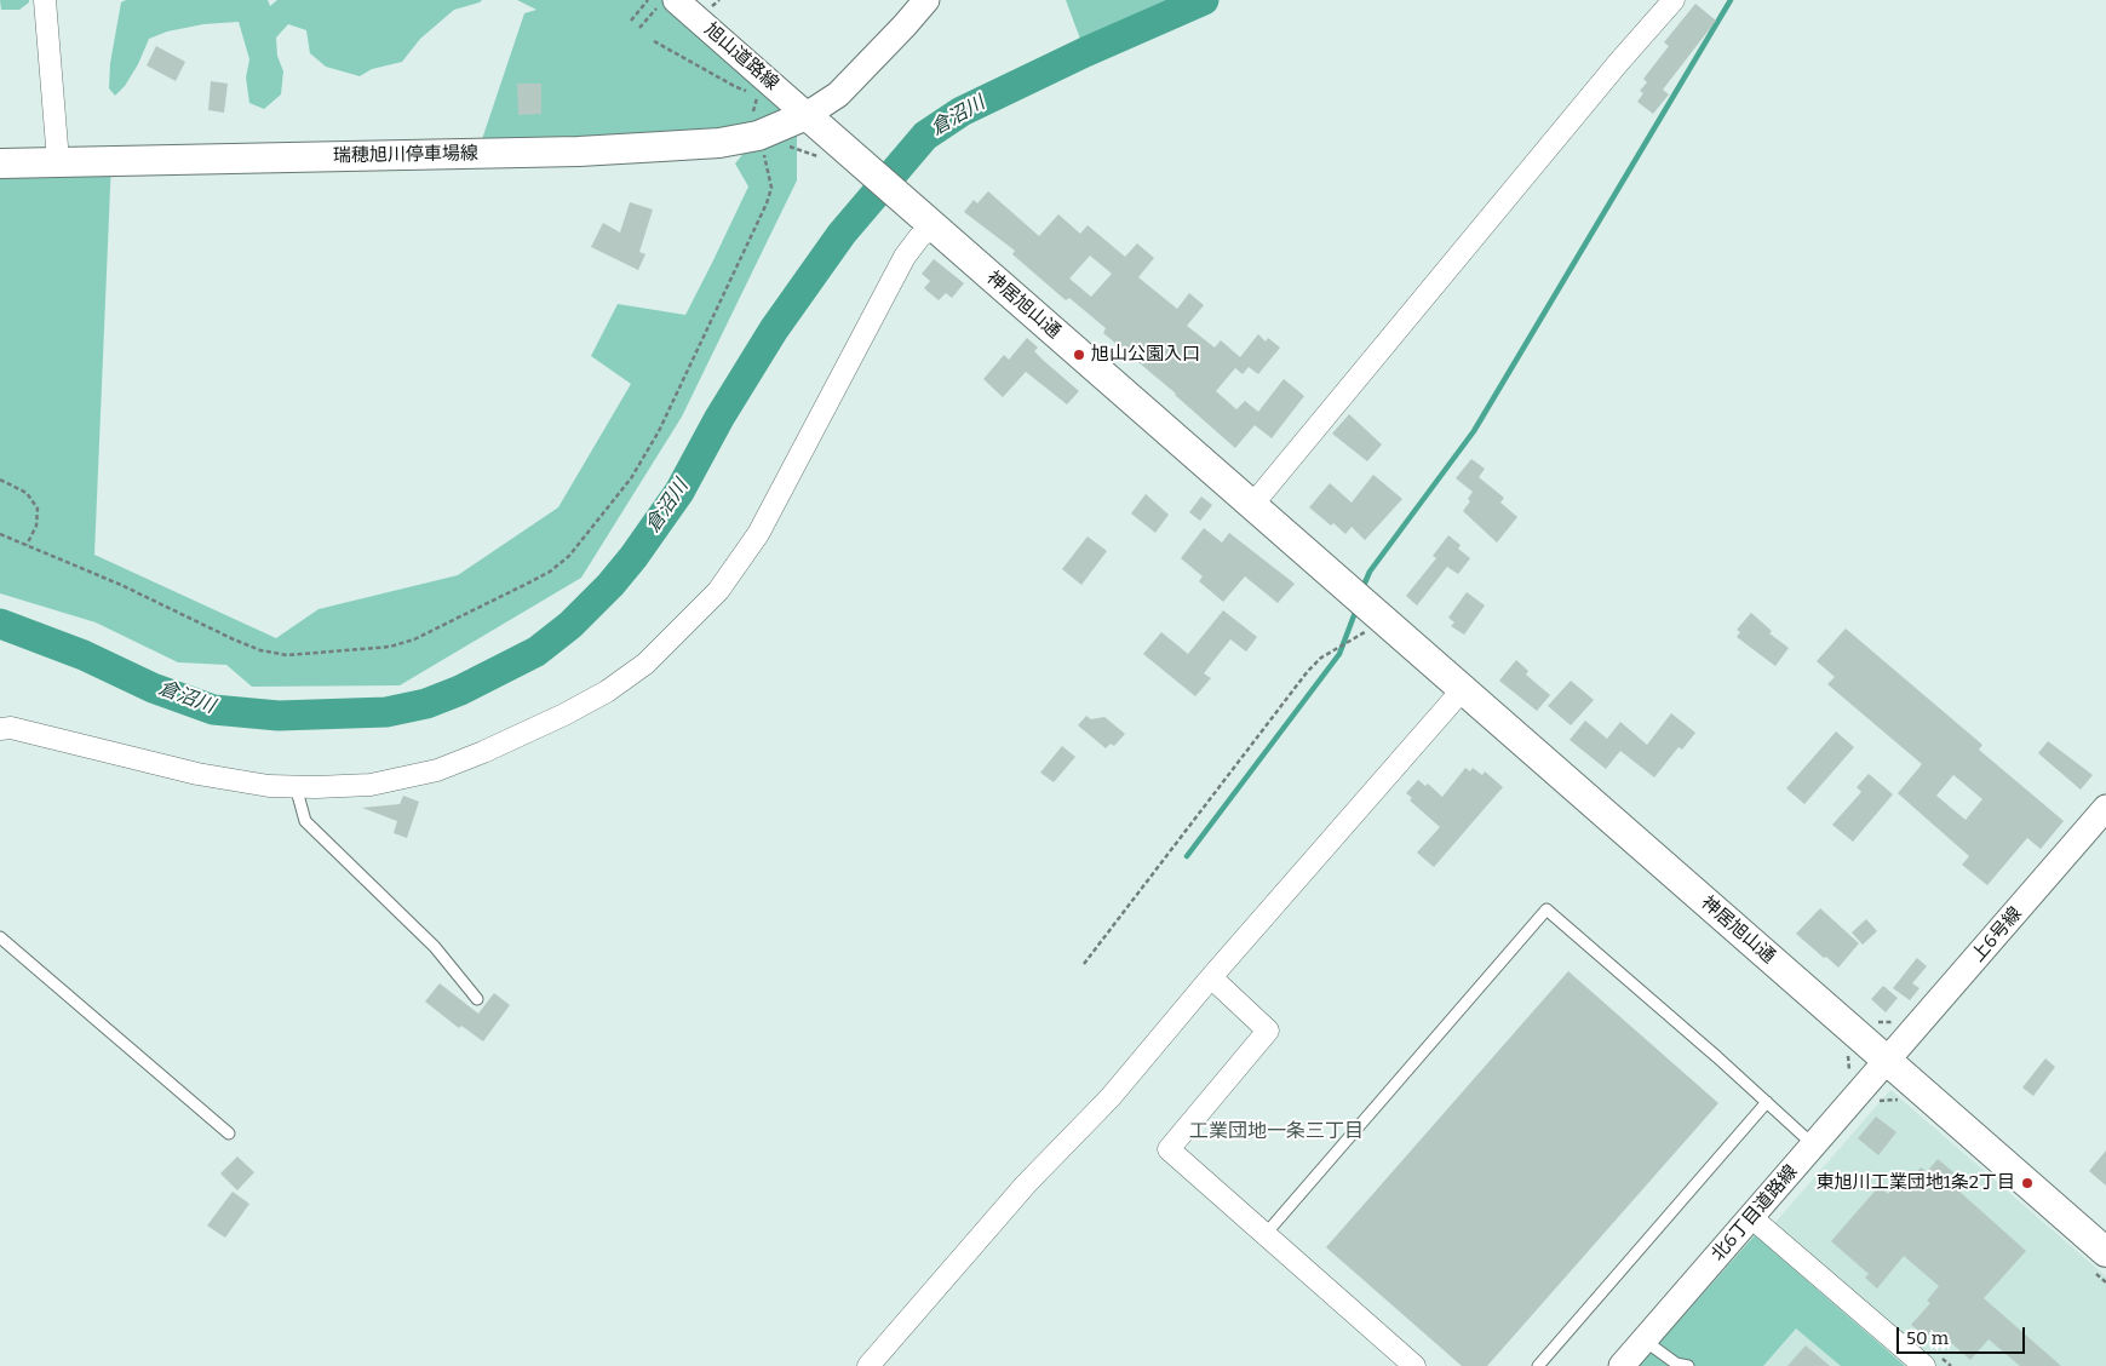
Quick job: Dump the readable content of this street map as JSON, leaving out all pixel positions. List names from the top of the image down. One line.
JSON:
{"streets":{"main road":["瑞穂旭川停車場線","神居旭山通"],"street":["旭山道路線","上6号線","北6丁目道路線"]},"crossings":[["旭山道路線","瑞穂旭川停車場線"],["旭山道路線","神居旭山通"],["瑞穂旭川停車場線","神居旭山通"],["神居旭山通","上6号線"],["神居旭山通","北6丁目道路線"],["上6号線","北6丁目道路線"]],"districts":["工業団地一条三丁目"],"water":["倉沼川"],"places":["旭山公園入口","東旭川工業団地1条2丁目"],"scale_bar":"50 m"}
